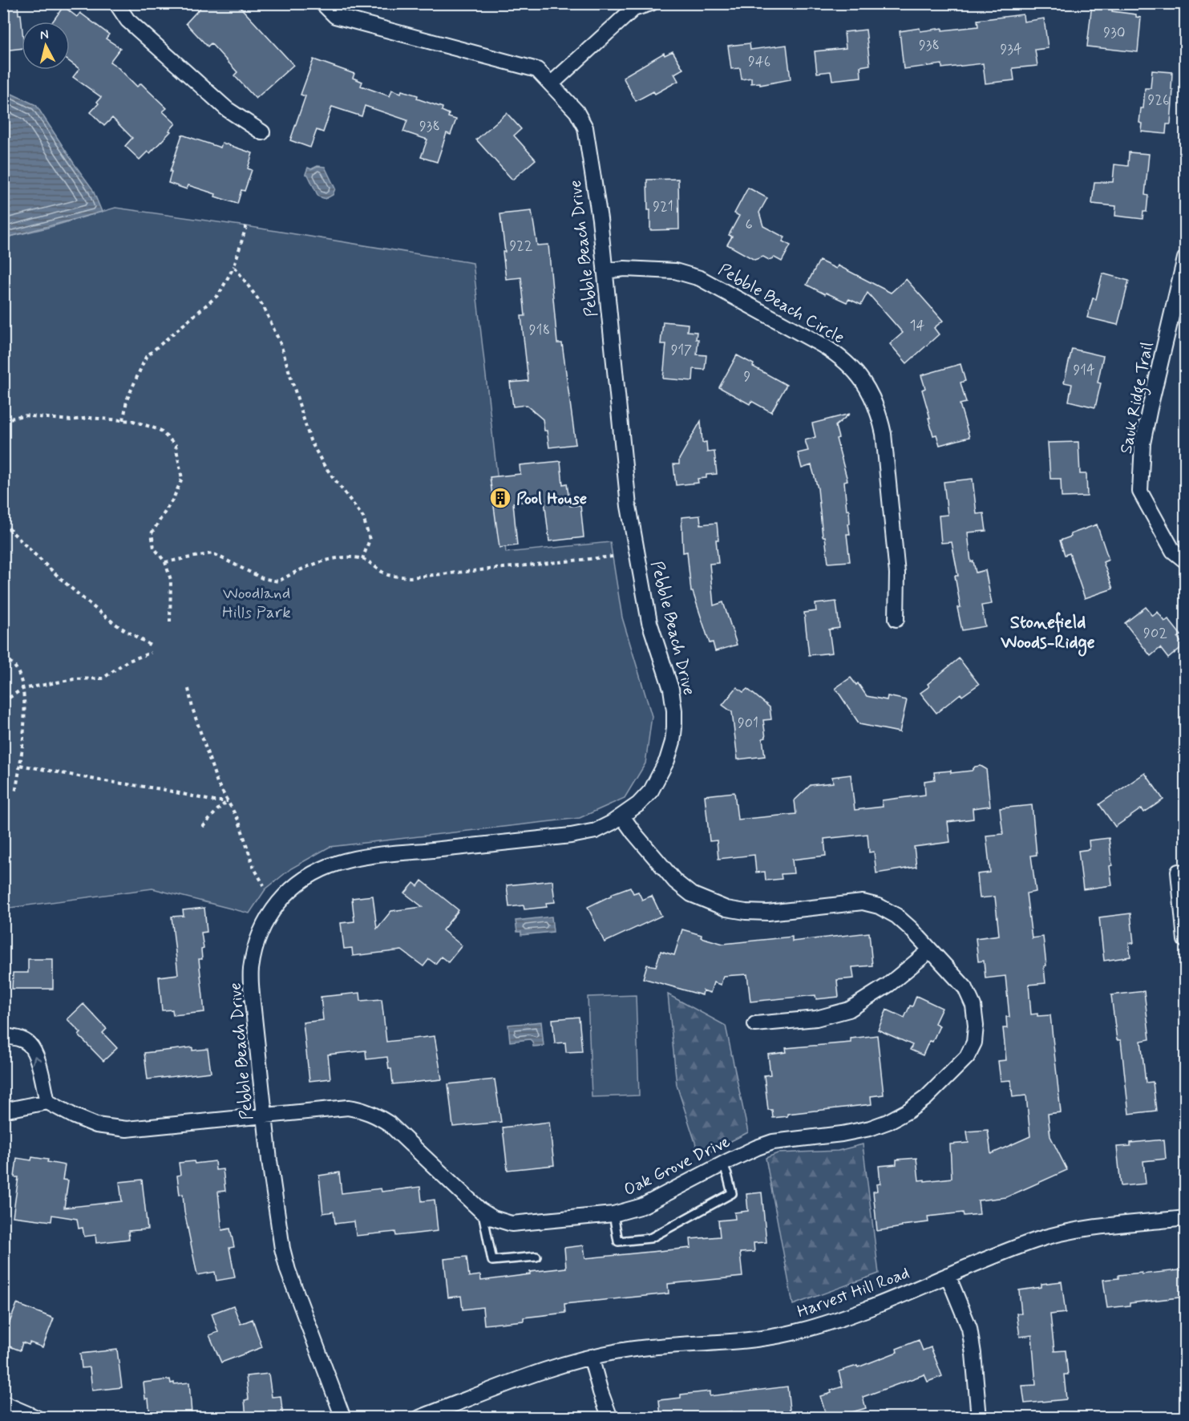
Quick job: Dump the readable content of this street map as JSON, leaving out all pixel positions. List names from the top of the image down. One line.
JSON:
{"streets":{"street":["Pebble Beach Drive","Pebble Beach Circle","Sauk Ridge Trail","Oak Grove Drive","Harvest Hill Road"]},"crossings":[["Pebble Beach Drive","Pebble Beach Circle"],["Pebble Beach Drive","Oak Grove Drive"]],"districts":["Stonefield Woods-Ridge"],"parks":["Woodland Hills Park"],"places":{"building":["Pool House"]},"house_numbers":["930","938","934","946","926","938","921","6","922","14","918","917","914","9","902","901"],"north":"top"}
